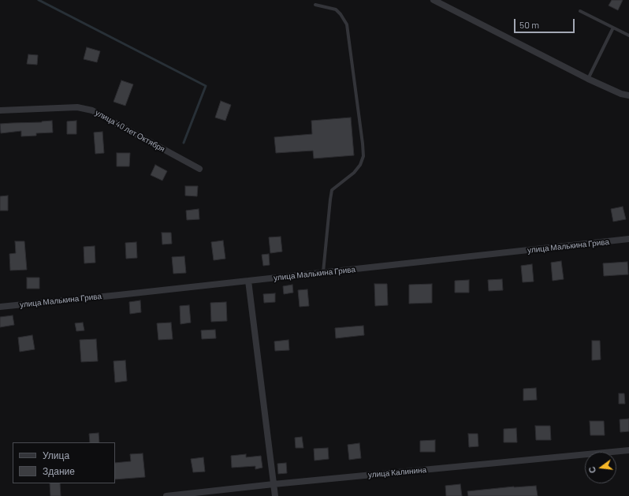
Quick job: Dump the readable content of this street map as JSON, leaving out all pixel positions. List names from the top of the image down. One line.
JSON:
{"streets":{"street":["улица 40 лет Октября","улица Малькина Грива","улица Калинина"]},"legend":["Улица","Здание"],"scale_bar":"50 m","north":"left"}
